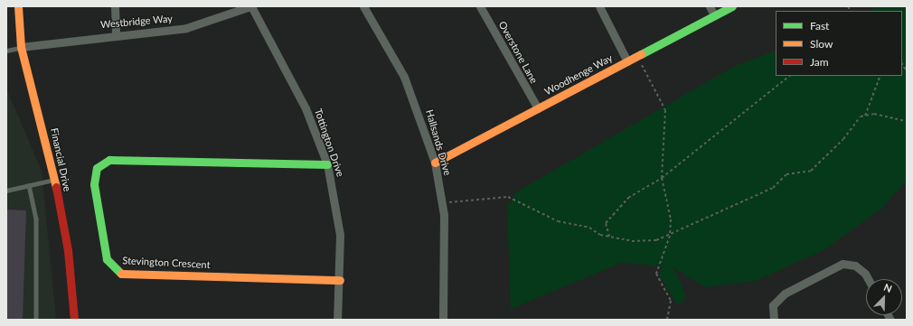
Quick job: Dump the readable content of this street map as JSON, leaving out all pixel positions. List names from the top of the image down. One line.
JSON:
{"streets":{"street":["Westbridge Way","Overstone Lane","Woodhenge Way","Tottington Drive","Hallsands Drive","Financial Drive","Stevington Crescent"]},"crossings":[["Westbridge Way","Tottington Drive"],["Westbridge Way","Financial Drive"],["Overstone Lane","Woodhenge Way"],["Woodhenge Way","Hallsands Drive"],["Tottington Drive","Stevington Crescent"]],"legend":["Fast","Slow","Jam"],"north":"top right"}
